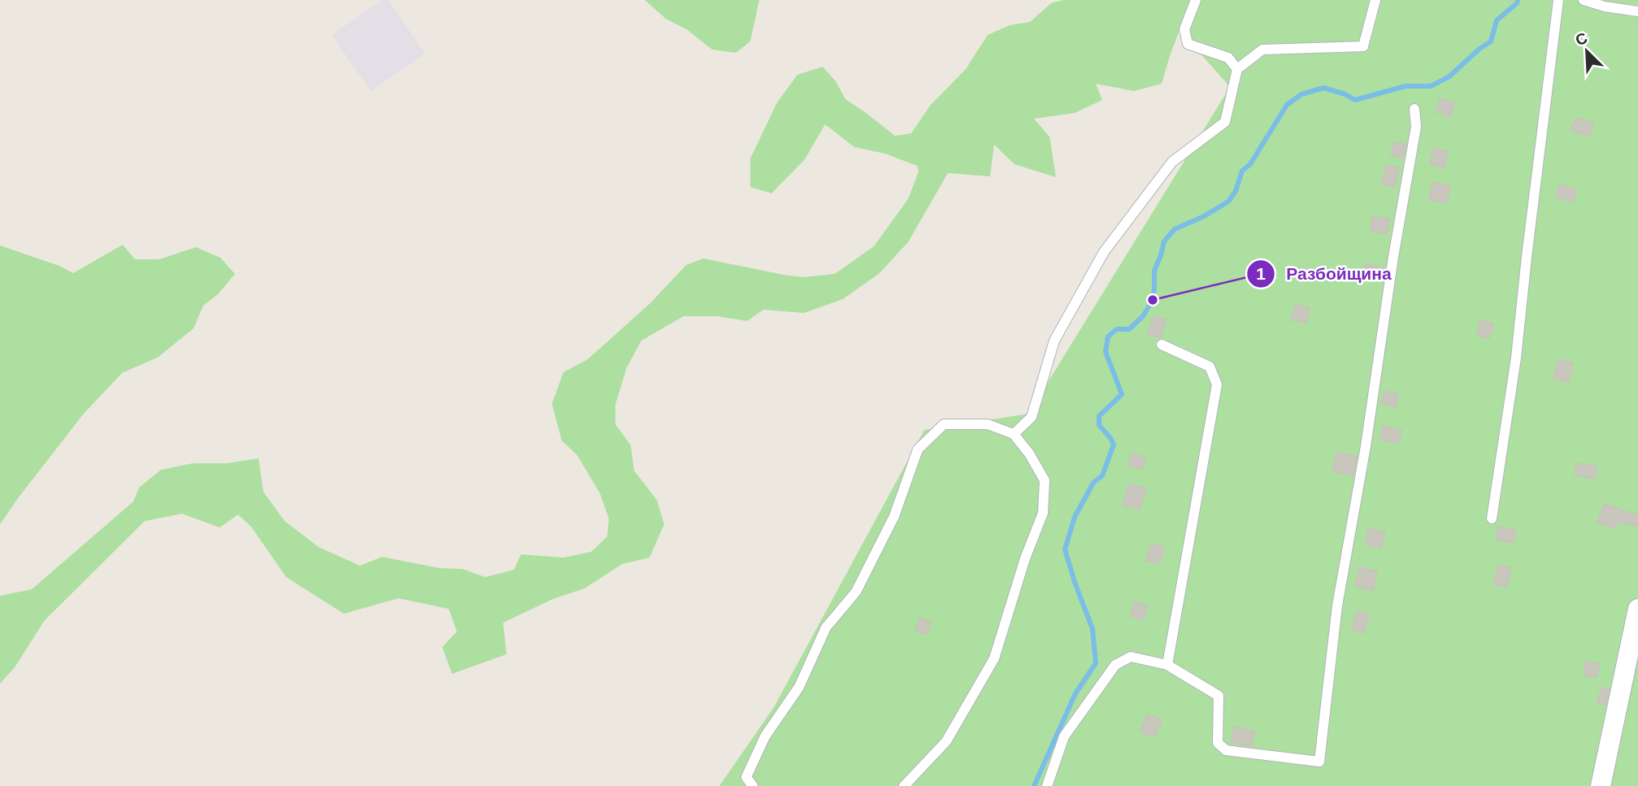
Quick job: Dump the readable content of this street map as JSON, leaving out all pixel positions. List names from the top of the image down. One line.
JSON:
{"places":["Разбойщина"],"north":"top left"}
